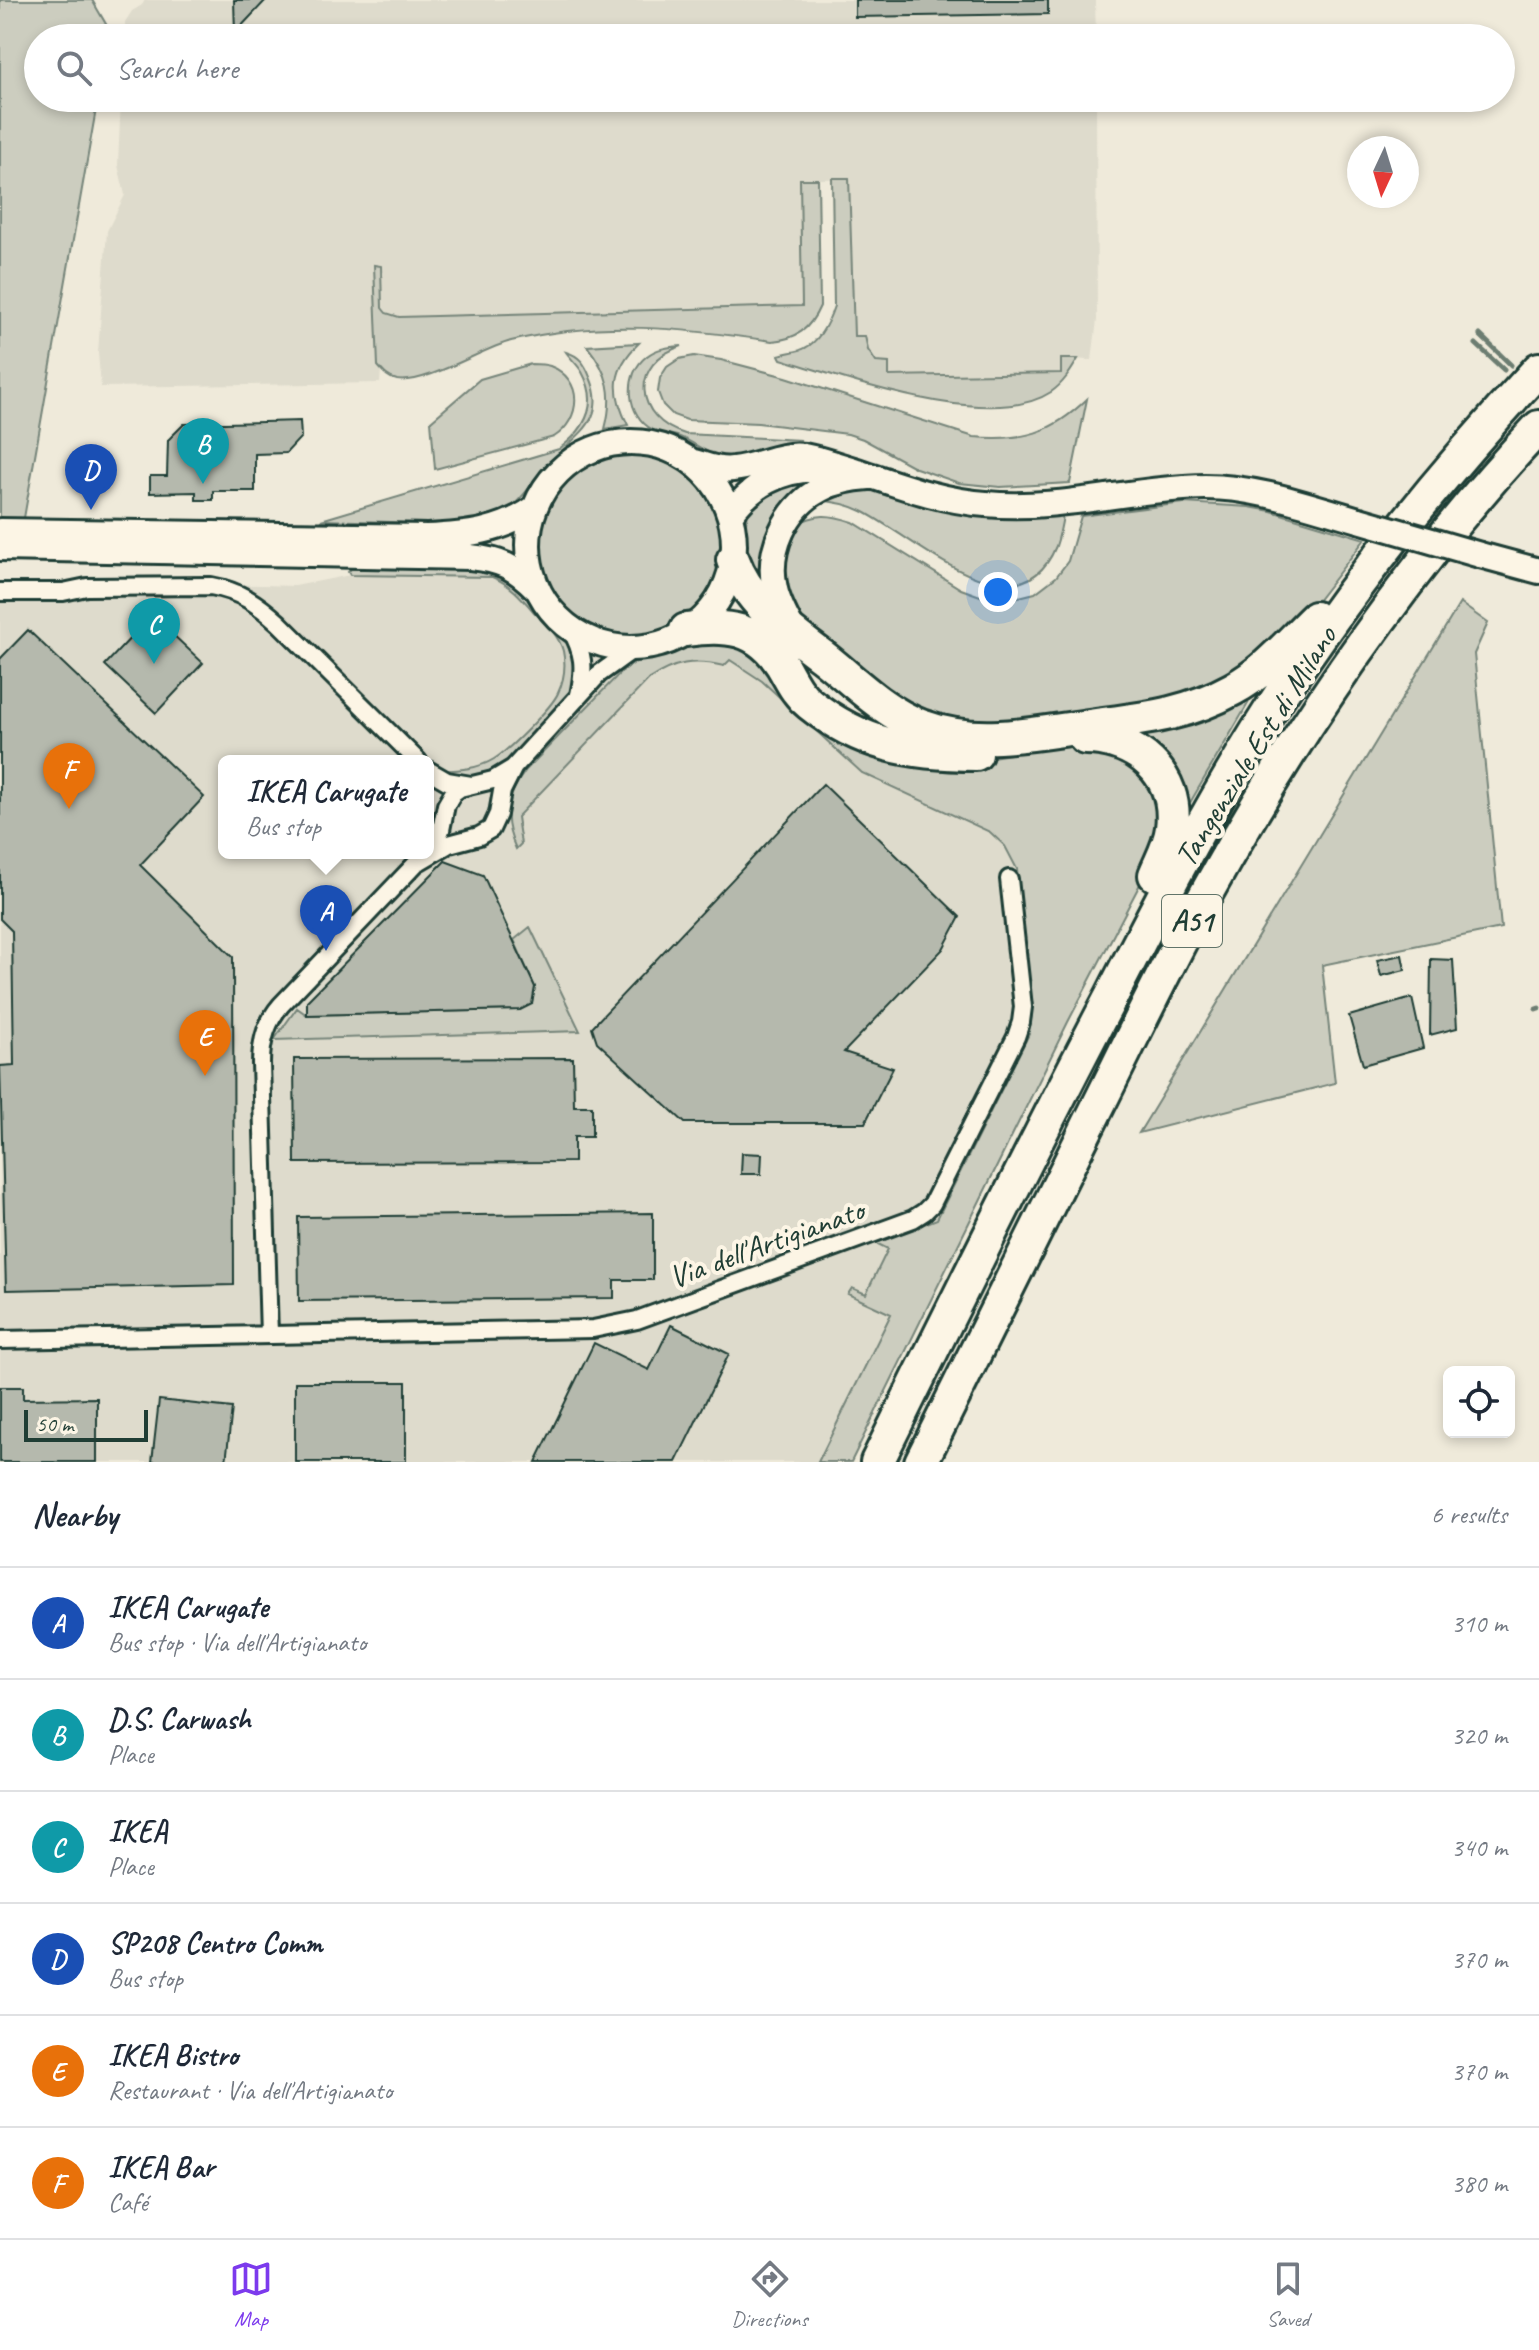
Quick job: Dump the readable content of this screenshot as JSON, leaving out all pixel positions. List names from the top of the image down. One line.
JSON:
{"streets":{"highway":["Tangenziale Est di Milano","A51"],"street":["Via dell'Artigianato"]},"scale_bar":"50 m","north":"bottom","page":{"search":"Search here","pins":["B","D","C","F","A","E"],"popup":["IKEA Carugate","Bus stop"],"scale":"50 m","heading":["Nearby","6 results"],"list":[{"mark":"A","name":"IKEA Carugate","note":"Bus stop · Via dell'Artigianato","value":"310 m"},{"mark":"B","name":"D.S. Carwash","note":"Place","value":"320 m"},{"mark":"C","name":"IKEA","note":"Place","value":"340 m"},{"mark":"D","name":"SP208 Centro Comm","note":"Bus stop","value":"370 m"},{"mark":"E","name":"IKEA Bistro","note":"Restaurant · Via dell'Artigianato","value":"370 m"},{"mark":"F","name":"IKEA Bar","note":"Café","value":"380 m"}],"nav":["Map","Directions","Saved"]}}
